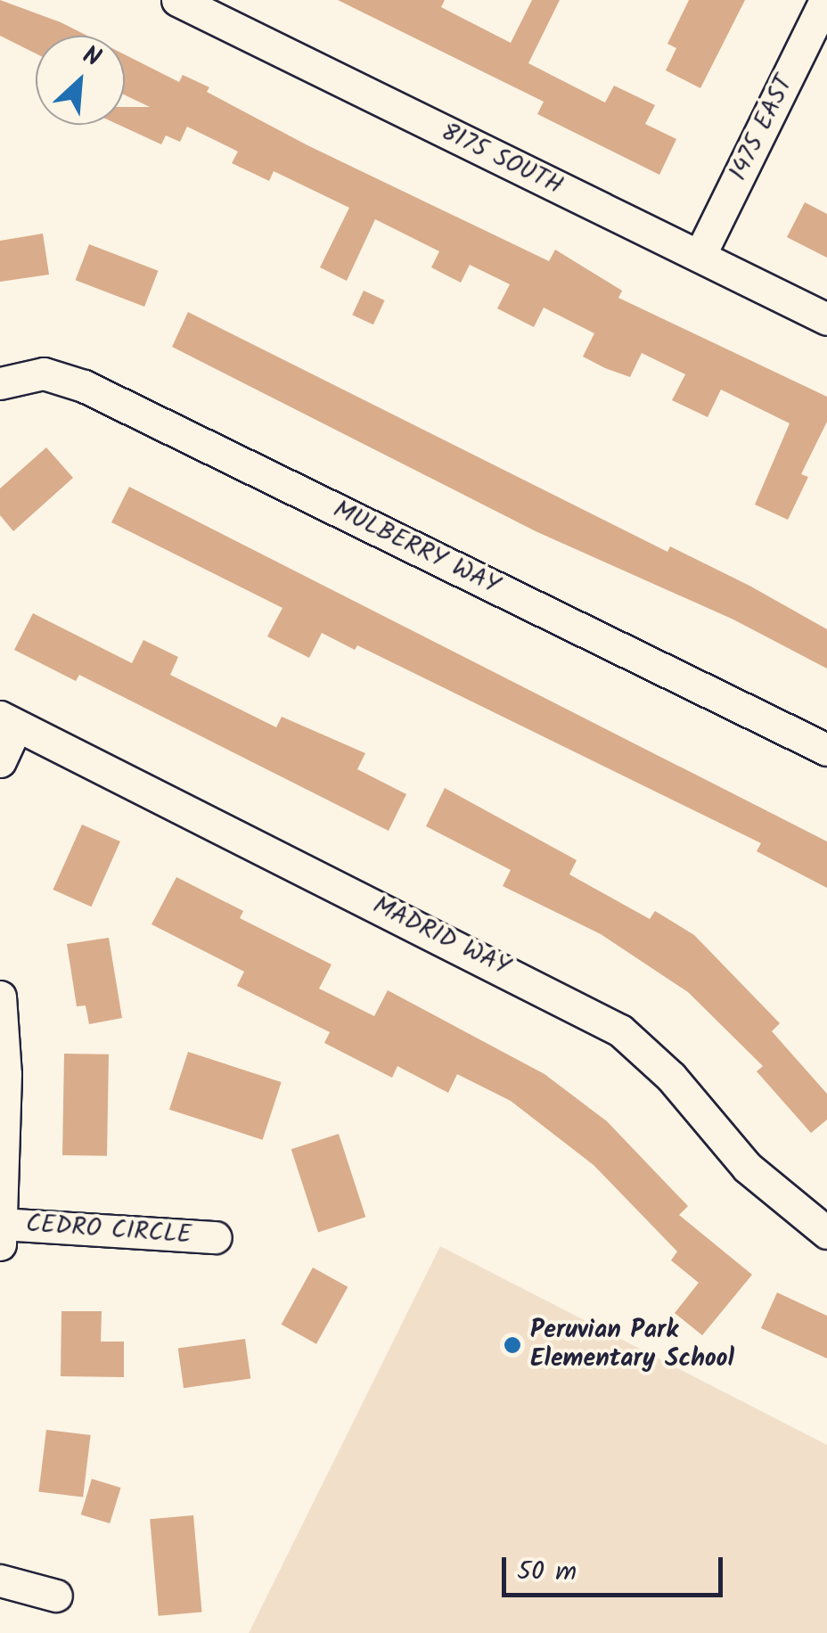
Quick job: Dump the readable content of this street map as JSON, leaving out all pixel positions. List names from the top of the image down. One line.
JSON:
{"streets":{"street":["1475 EAST","8175 SOUTH","MULBERRY WAY","MADRID WAY","CEDRO CIRCLE"]},"crossings":[["1475 EAST","8175 SOUTH"]],"places":["Peruvian Park Elementary School"],"scale_bar":"50 m","north":"top right"}
